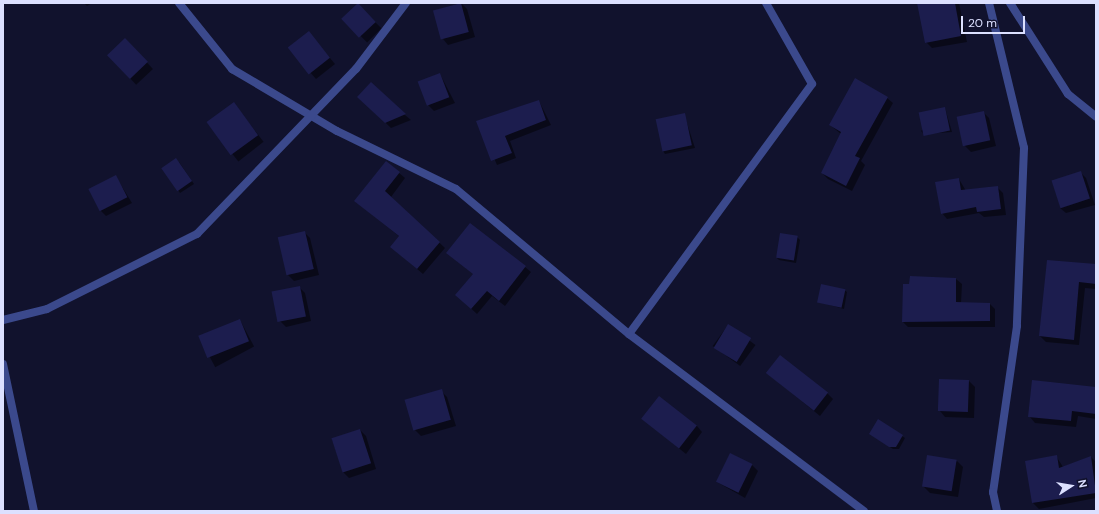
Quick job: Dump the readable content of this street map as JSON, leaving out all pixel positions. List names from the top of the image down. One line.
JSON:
{"scale_bar":"20 m","north":"right"}
